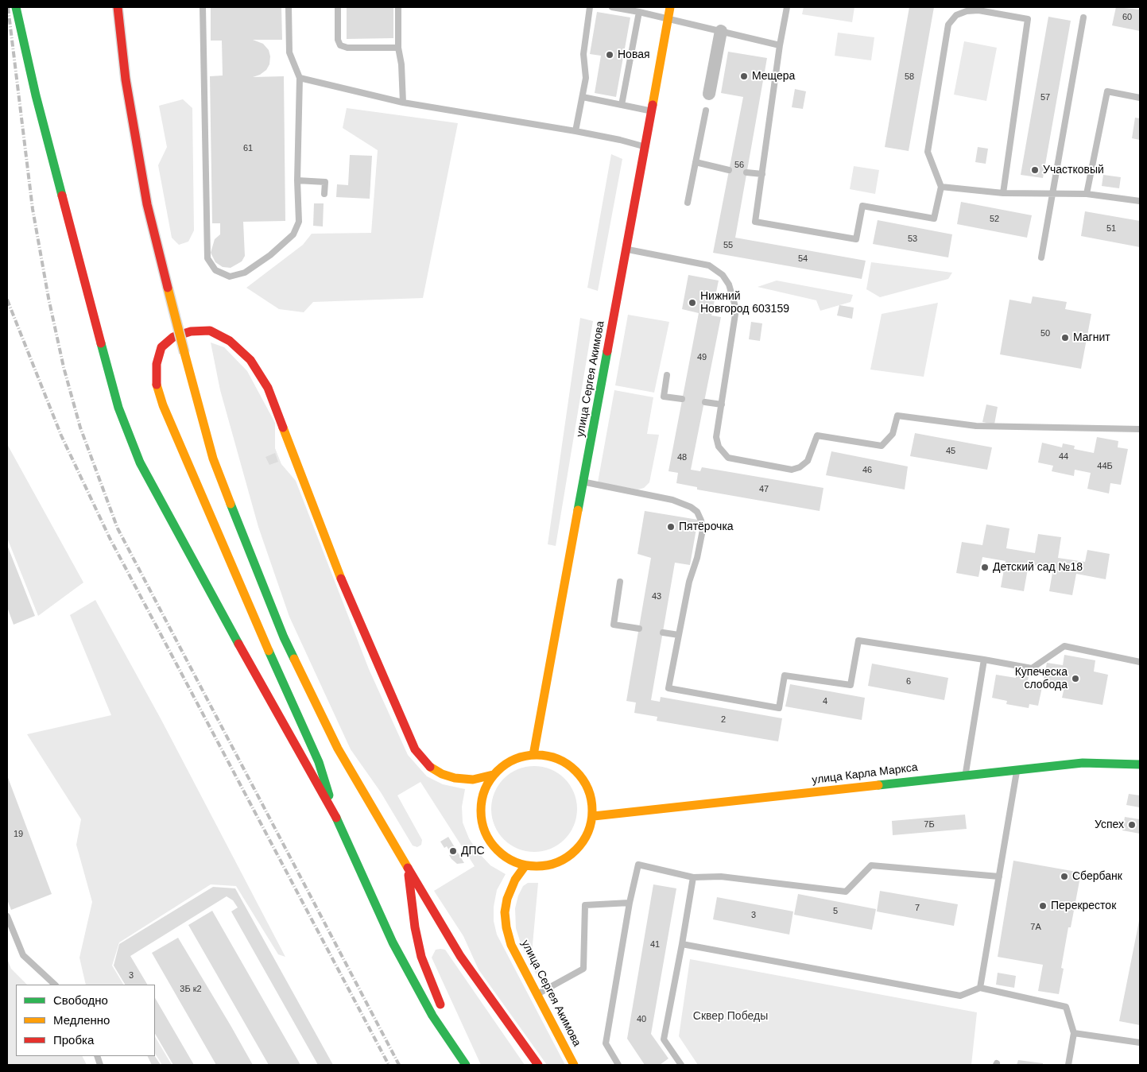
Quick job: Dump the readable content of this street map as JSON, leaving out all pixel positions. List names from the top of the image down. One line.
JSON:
{"streets":{"street":["улица Сергея Акимова","улица Карла Маркса"]},"crossings":[["улица Сергея Акимова","улица Карла Маркса"]],"parks":["Сквер Победы"],"places":["Новая","Мещера","Участковый","Нижний Новгород 603159","Магнит","Пятёрочка","Детский сад №18","Купеческа слобода","Успех","ДПС","Сбербанк","Перекресток"],"house_numbers":["60","58","57","61","56","52","51","53","55","54","50","49","45","44","48","44Б","46","47","43","6","4","2","7Б","19","7","5","3","7А","41","3","3Б к2","40"],"legend":["Свободно","Медленно","Пробка"]}
